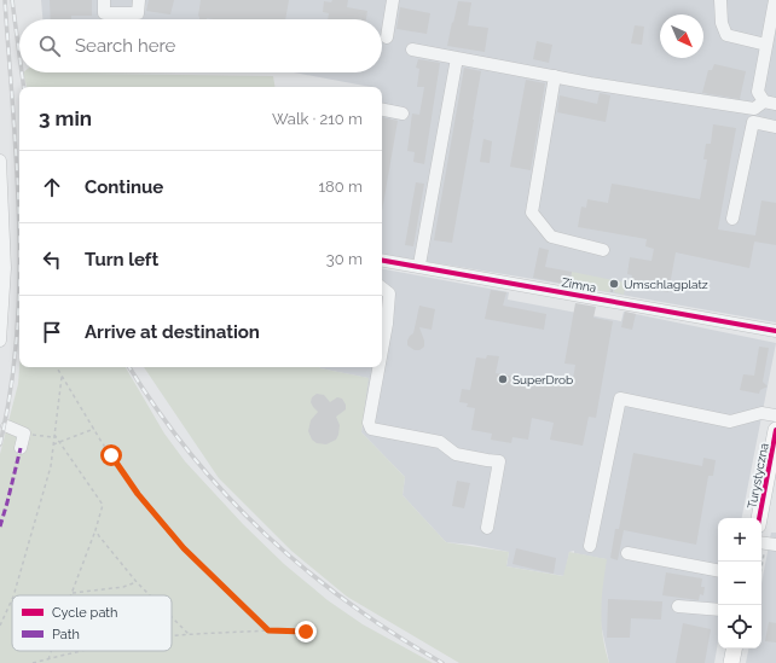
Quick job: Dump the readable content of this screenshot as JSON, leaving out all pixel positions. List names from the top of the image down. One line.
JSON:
{"streets":{"main road":["Turystyczna"],"street":["Zimna"]},"places":["Umschlagplatz","SuperDrob"],"legend":["Cycle path","Path"],"north":"bottom right","page":{"search":"Search here","heading":["3 min","Walk · 210 m"],"list":[["Continue","180 m"],["Turn left","30 m"],"Arrive at destination"],"map_buttons":["+","−"]}}
